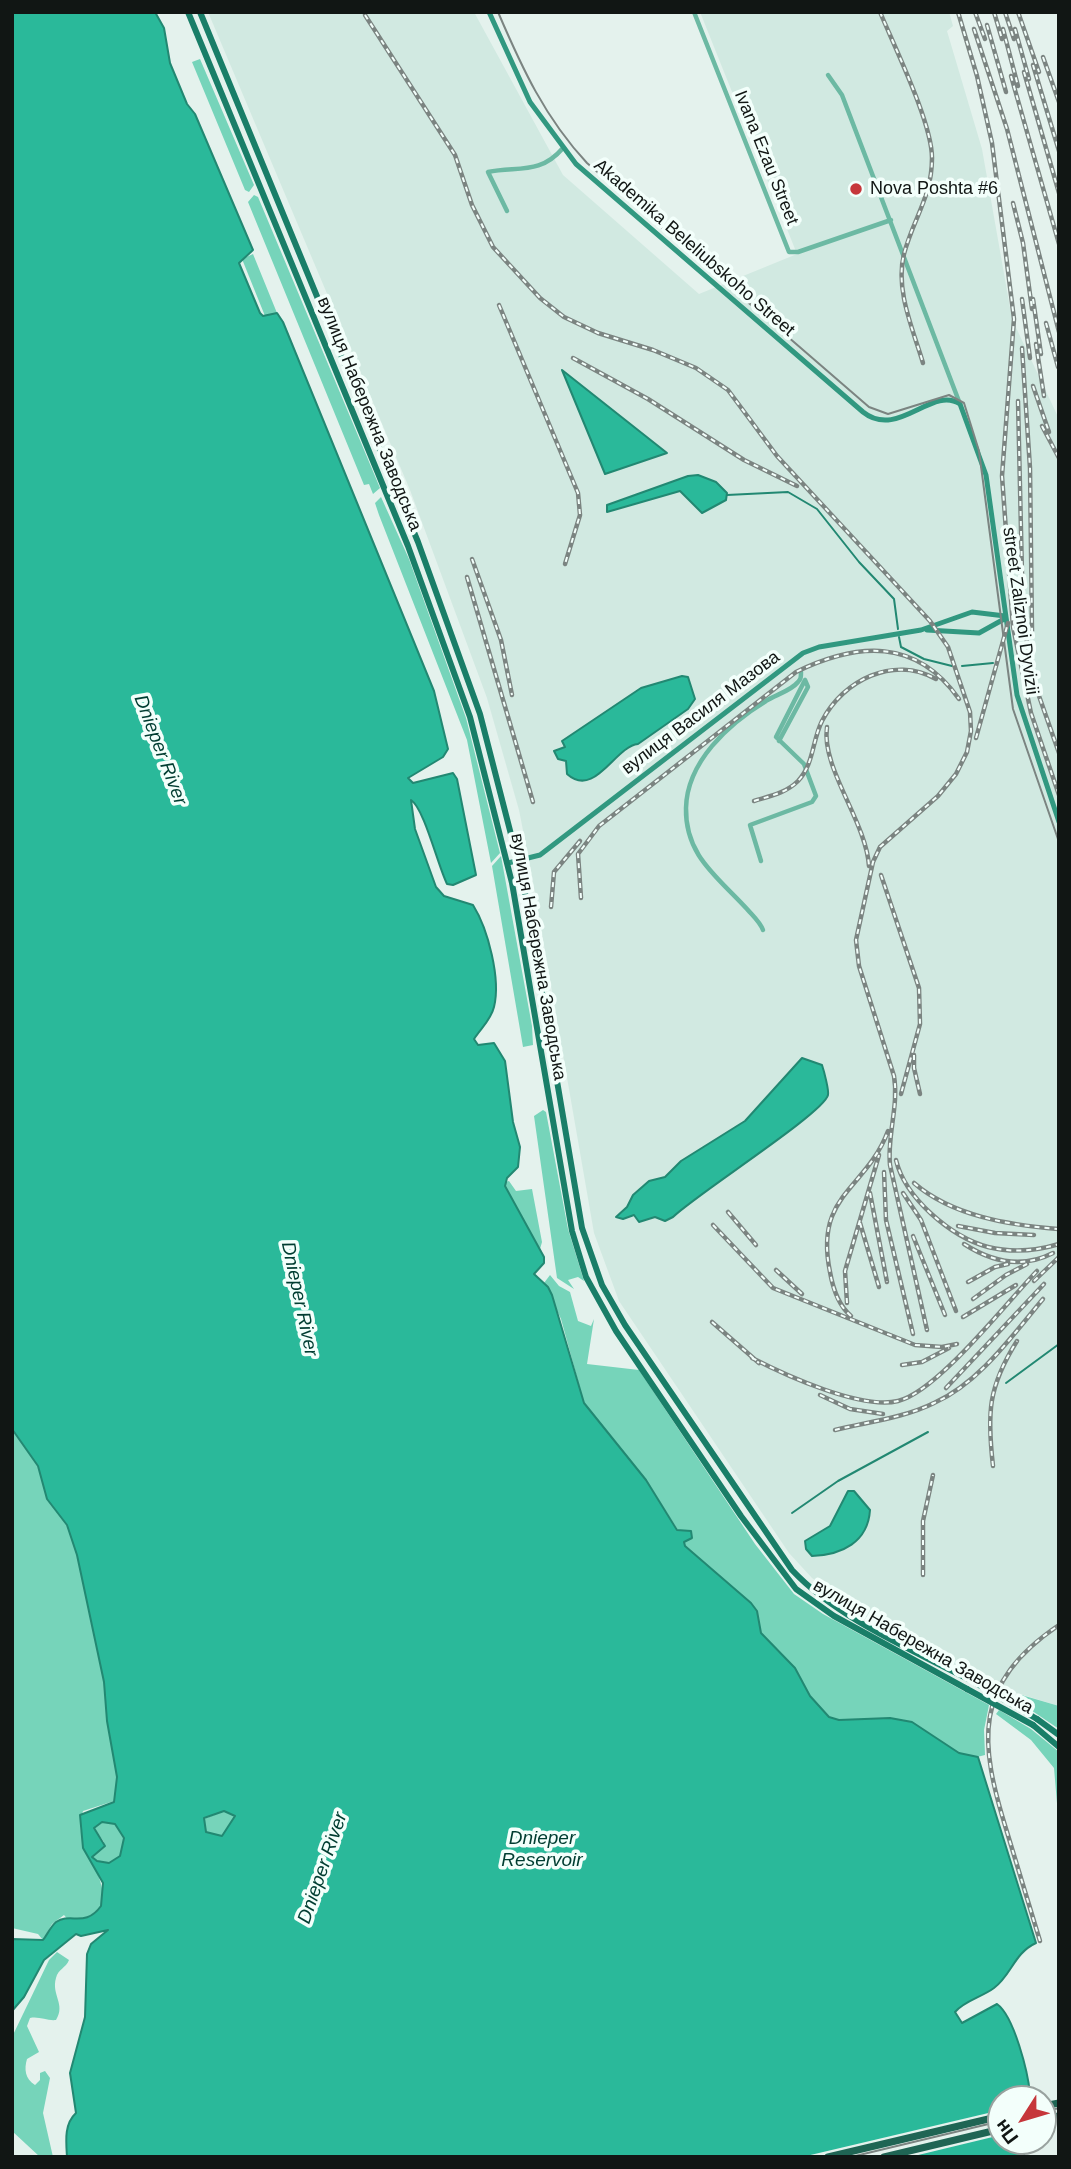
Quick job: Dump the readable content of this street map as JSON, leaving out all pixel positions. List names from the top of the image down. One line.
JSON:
{"streets":{"main road":["вулиця Набережна Заводська"],"street":["Ivana Ezau Street","Akademika Beleliubskoho Street","street Zaliznoi Dyvizii","вулиця Василя Мазова"]},"crossings":[["Akademika Beleliubskoho Street","street Zaliznoi Dyvizii"],["вулиця Набережна Заводська","вулиця Василя Мазова"],["street Zaliznoi Dyvizii","вулиця Василя Мазова"]],"water":["Dnieper River","Dnieper Reservoir"],"places":["Nova Poshta #6"],"north":"bottom left"}
